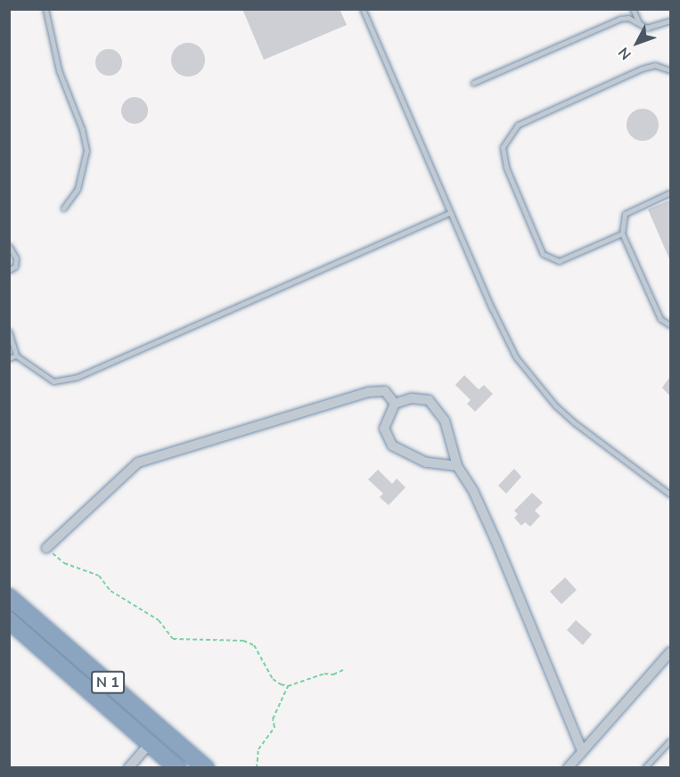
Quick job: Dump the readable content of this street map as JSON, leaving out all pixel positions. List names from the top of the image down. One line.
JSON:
{"streets":{"highway":["N 1"]},"north":"bottom left"}
